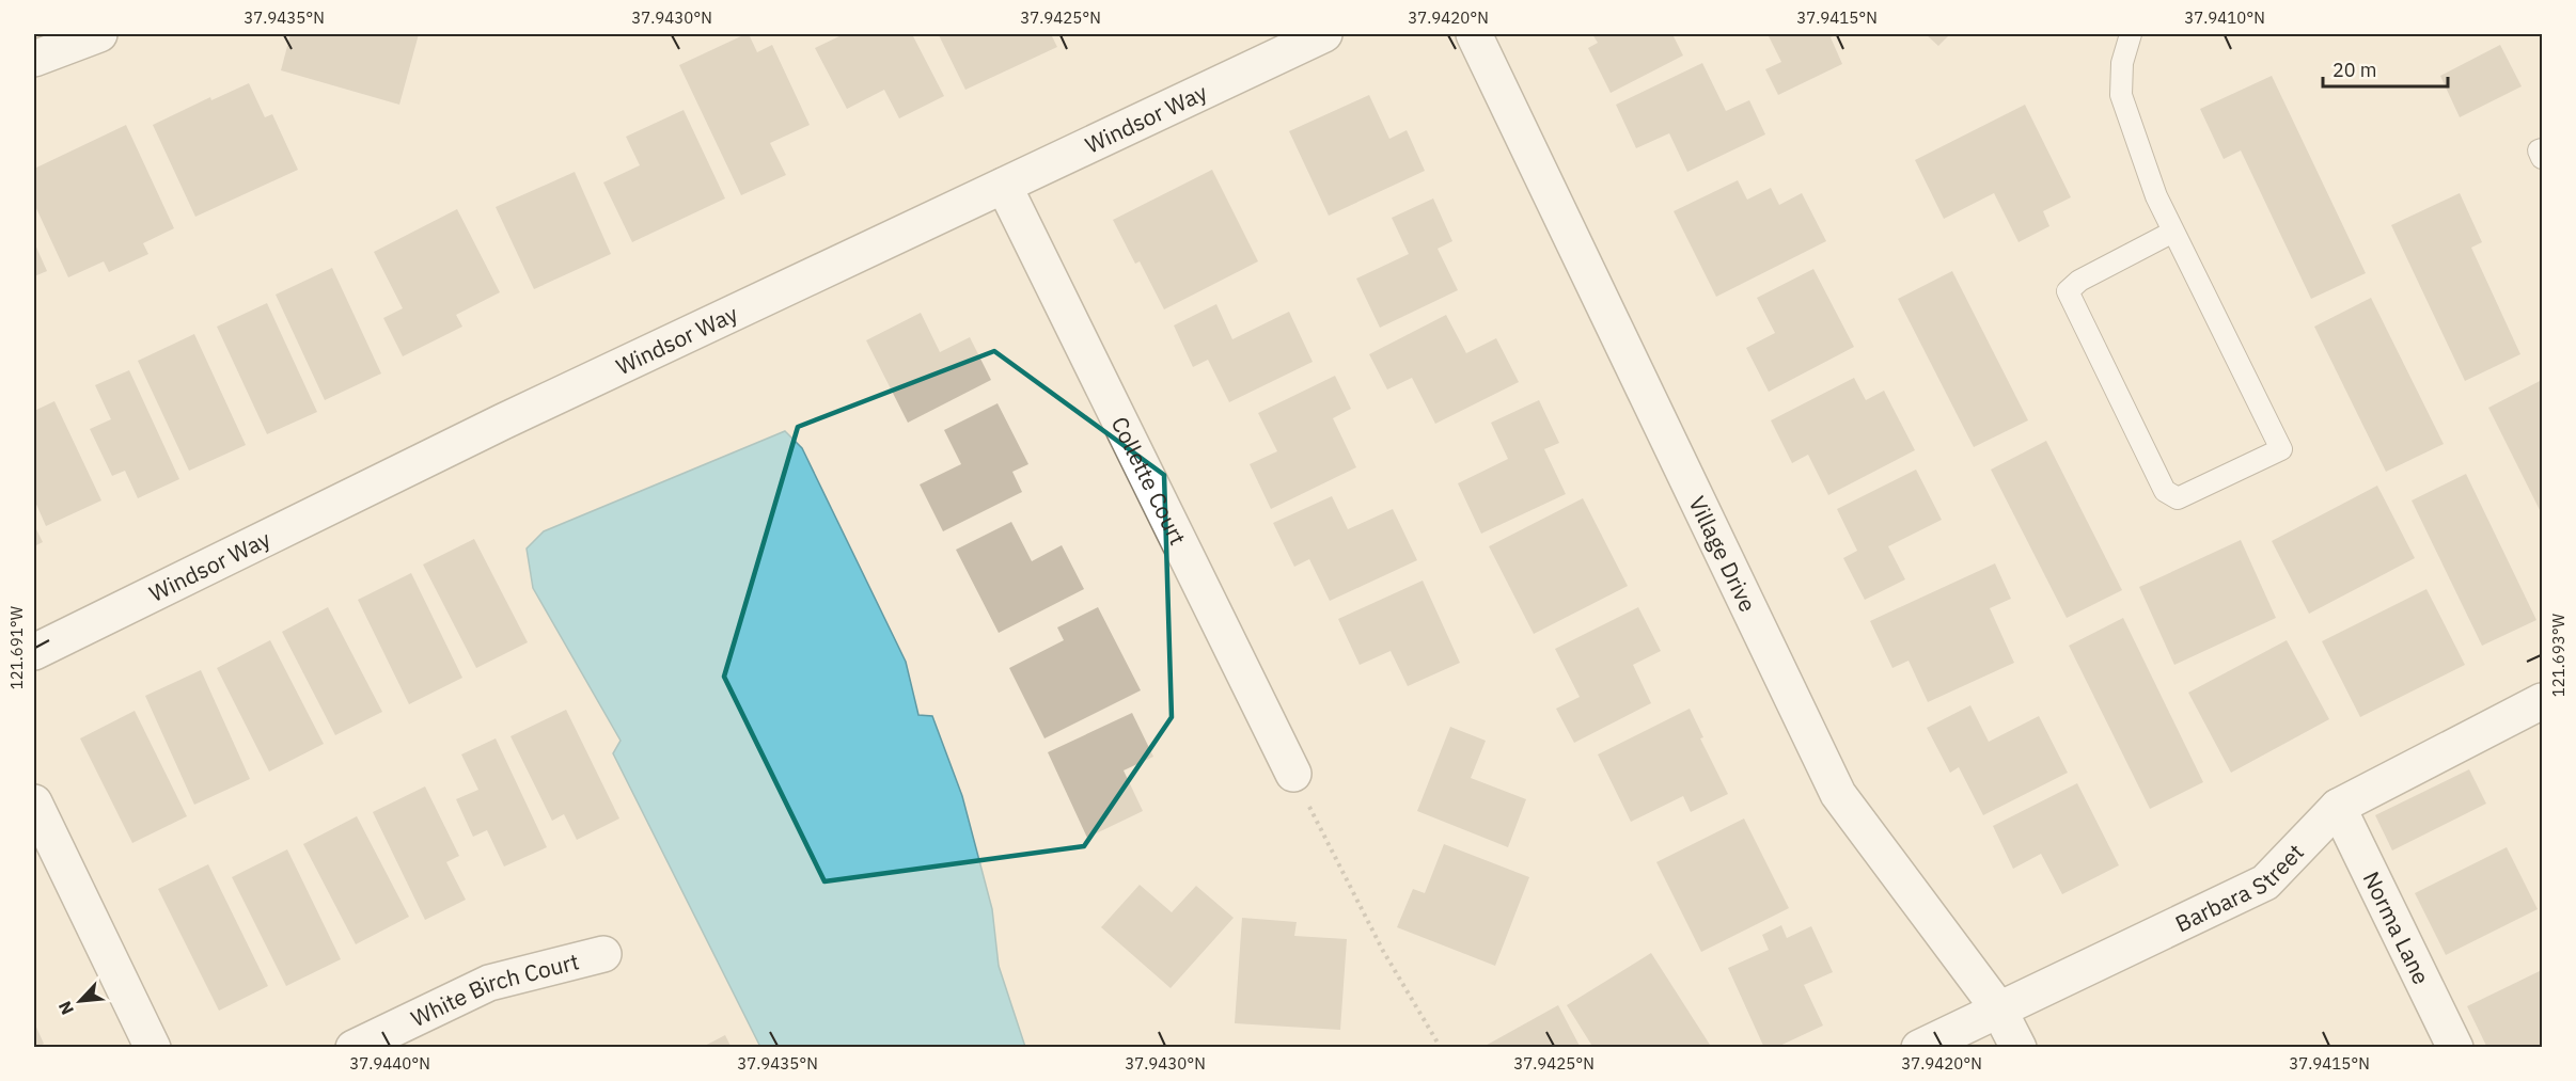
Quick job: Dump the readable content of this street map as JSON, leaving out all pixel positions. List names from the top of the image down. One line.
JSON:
{"streets":{"street":["Windsor Way","Collette Court","Village Drive","Barbara Street","Norma Lane","White Birch Court"]},"crossings":[["Windsor Way","Collette Court"],["Village Drive","Barbara Street"],["Barbara Street","Norma Lane"]],"scale_bar":"20 m","north":"bottom left","coordinates":["37.9435°N","37.9430°N","37.9425°N","37.9420°N","37.9415°N","37.9410°N","121.691°W","121.693°W","37.9440°N"]}
